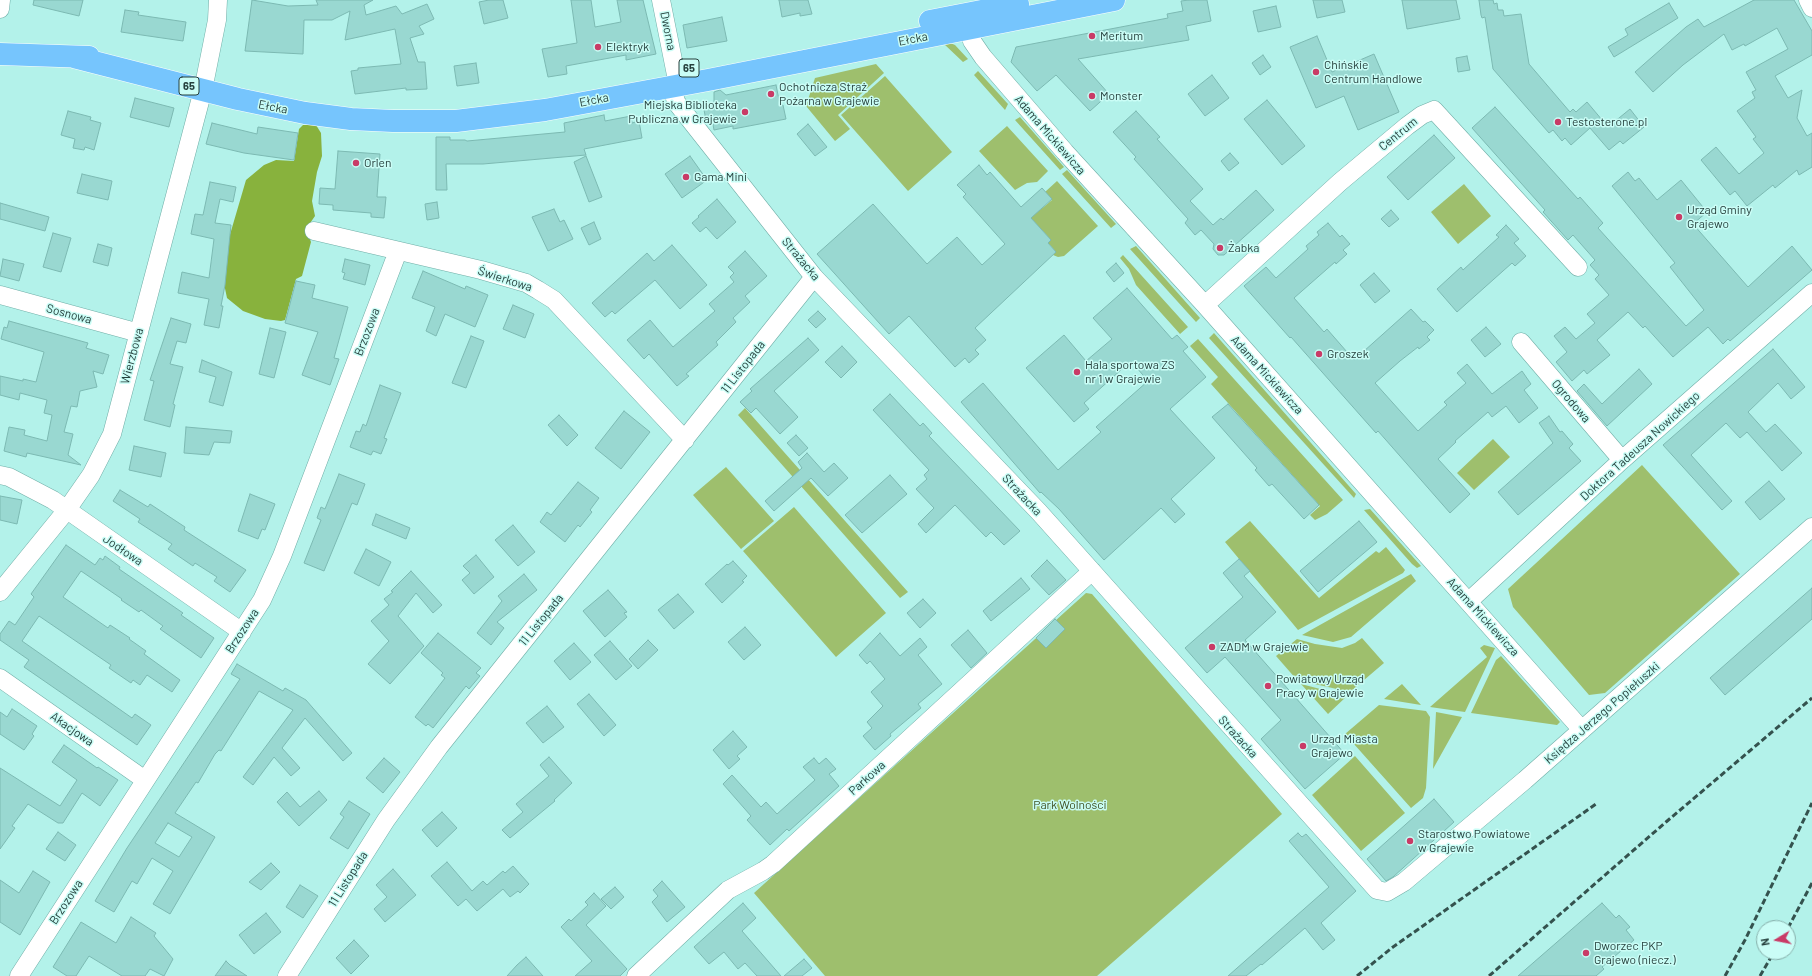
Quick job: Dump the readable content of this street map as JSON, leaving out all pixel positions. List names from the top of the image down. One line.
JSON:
{"streets":{"main road":["Ełcka","65"],"street":["Dworna","Centrum","Adama Mickiewicza","Strażacka","Świerkowa","Sosnowa","Brzozowa","Wierzbowa","11 Listopada","Ogrodowa","Doktora Tadeusza Nowickiego","Jodłowa","Księdza Jerzego Popiełuszki","Akacjowa","Parkowa"]},"crossings":[["Dworna","Ełcka"],["Dworna","Strażacka"],["Ełcka","Adama Mickiewicza"],["Ełcka","Strażacka"],["Ełcka","Wierzbowa"],["Centrum","Adama Mickiewicza"],["Adama Mickiewicza","Doktora Tadeusza Nowickiego"],["Adama Mickiewicza","Księdza Jerzego Popiełuszki"],["Strażacka","11 Listopada"],["Strażacka","Księdza Jerzego Popiełuszki"],["Strażacka","Parkowa"],["Świerkowa","Brzozowa"],["Świerkowa","11 Listopada"],["Sosnowa","Wierzbowa"],["Brzozowa","Jodłowa"],["Brzozowa","Akacjowa"],["Wierzbowa","Jodłowa"],["Ogrodowa","Doktora Tadeusza Nowickiego"]],"parks":["Park Wolności"],"places":["Meritum","Elektryk","Chińskie Centrum Handlowe","Ochotnicza Straż Pożarna w Grajewie","Monster","Miejska Biblioteka Publiczna w Grajewie","Testosterone.pl","Orlen","Gama Mini","Urząd Gminy Grajewo","Żabka","Groszek","Hala sportowa ZS nr 1 w Grajewie","ZADM w Grajewie","Powiatowy Urząd Pracy w Grajewie","Urząd Miasta Grajewo","Starostwo Powiatowe w Grajewie","Dworzec PKP Grajewo (niecz.)"],"north":"left"}
